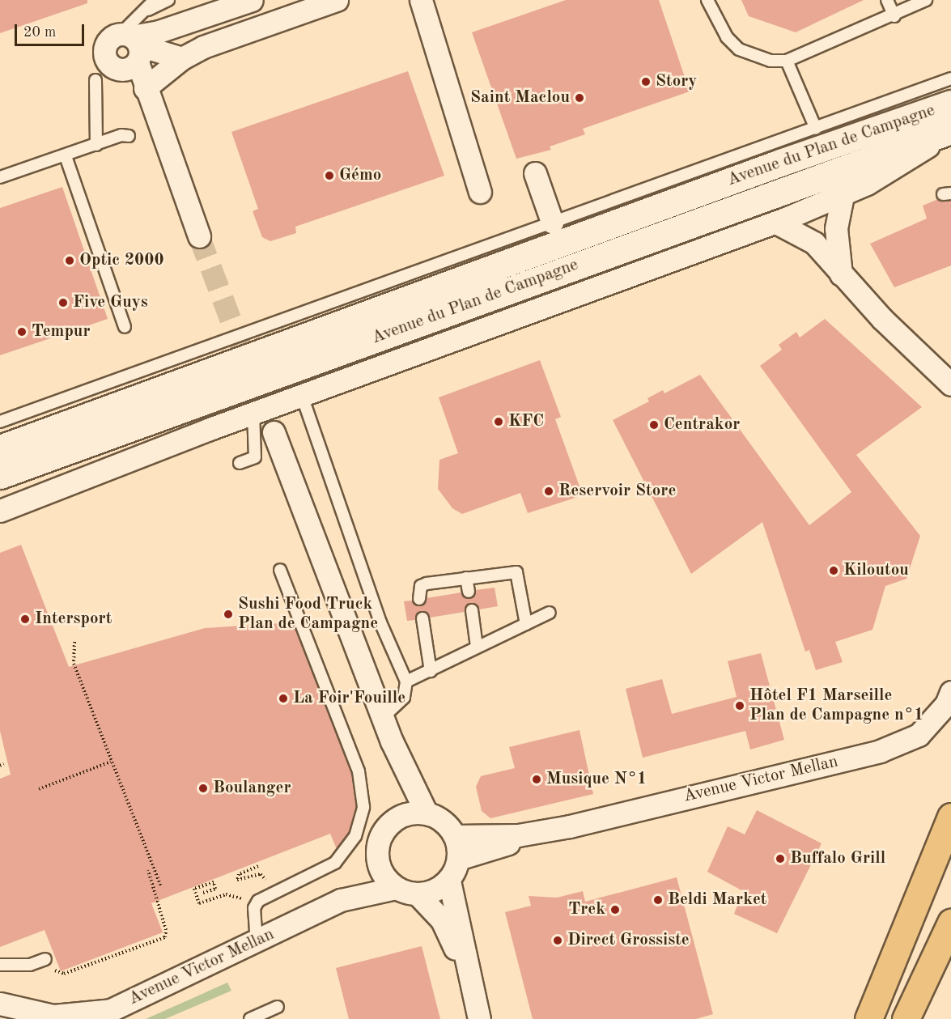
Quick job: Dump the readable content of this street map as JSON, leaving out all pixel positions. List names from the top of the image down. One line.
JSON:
{"streets":{"main road":["Avenue du Plan de Campagne"],"street":["Avenue Victor Mellan"]},"places":["Story","Saint Maclou","Gémo","Optic 2000","Five Guys","Tempur","KFC","Centrakor","Reservoir Store","Kiloutou","Sushi Food Truck Plan de Campagne","Intersport","La Foir'Fouille","Hôtel F1 Marseille Plan de Campagne n°1","Musique N°1","Boulanger","Buffalo Grill","Beldi Market","Trek","Direct Grossiste"],"scale_bar":"20 m"}
